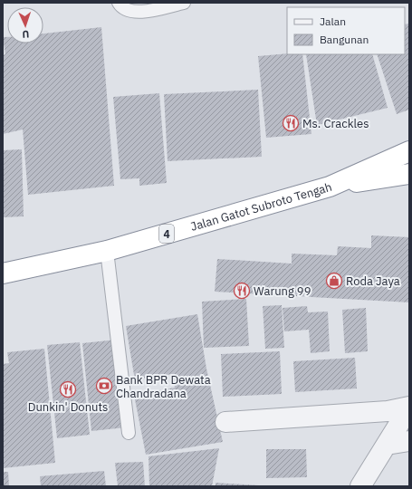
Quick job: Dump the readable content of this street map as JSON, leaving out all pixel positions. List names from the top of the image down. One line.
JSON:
{"streets":{"highway":["Jalan Gatot Subroto Tengah","4"]},"crossings":[["Jalan Gatot Subroto Tengah","4"]],"places":{"restaurant":["Ms. Crackles","Warung 99","Dunkin' Donuts"],"shop":["Roda Jaya"],"bank":["Bank BPR Dewata Chandradana"]},"legend":["Jalan","Bangunan"],"north":"bottom"}
